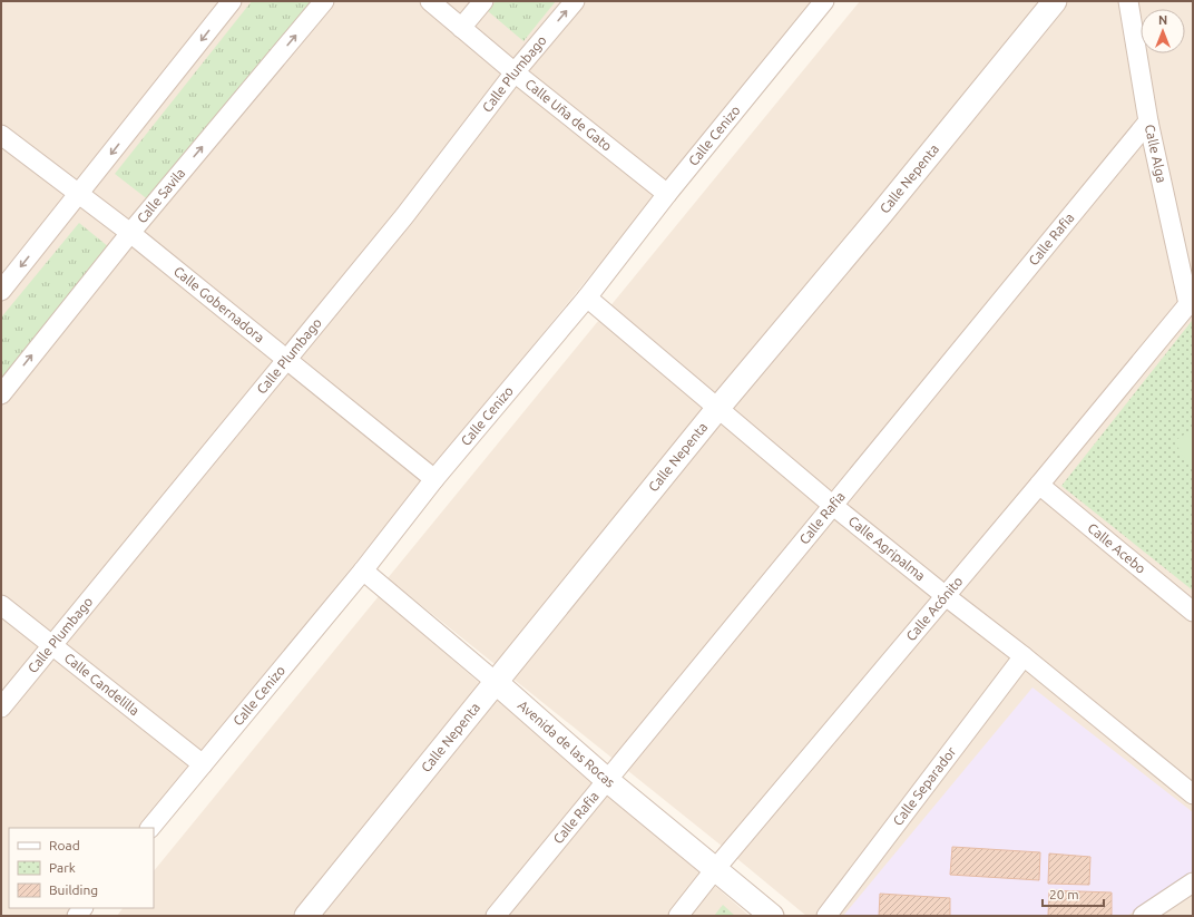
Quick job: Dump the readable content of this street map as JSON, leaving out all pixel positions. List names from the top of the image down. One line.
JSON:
{"streets":{"street":["Calle Plumbago","Calle Uña de Gato","Calle Cenizo","Calle Alga","Calle Nepenta","Calle Savila","Calle Rafia","Calle Gobernadora","Calle Acebo","Calle Agripalma","Calle Acónito","Calle Candelilla","Avenida de las Rocas","Calle Separador"]},"crossings":[["Calle Plumbago","Calle Uña de Gato"],["Calle Plumbago","Calle Gobernadora"],["Calle Plumbago","Calle Candelilla"],["Calle Uña de Gato","Calle Cenizo"],["Calle Cenizo","Calle Gobernadora"],["Calle Cenizo","Calle Agripalma"],["Calle Cenizo","Calle Candelilla"],["Calle Cenizo","Avenida de las Rocas"],["Calle Alga","Calle Rafia"],["Calle Alga","Calle Acónito"],["Calle Nepenta","Calle Agripalma"],["Calle Nepenta","Avenida de las Rocas"],["Calle Savila","Calle Gobernadora"],["Calle Rafia","Calle Agripalma"],["Calle Rafia","Avenida de las Rocas"],["Calle Acebo","Calle Acónito"],["Calle Agripalma","Calle Acónito"],["Calle Agripalma","Calle Separador"],["Calle Acónito","Avenida de las Rocas"]],"legend":["Road","Park","Building"],"scale_bar":"20 m","north":"top"}
